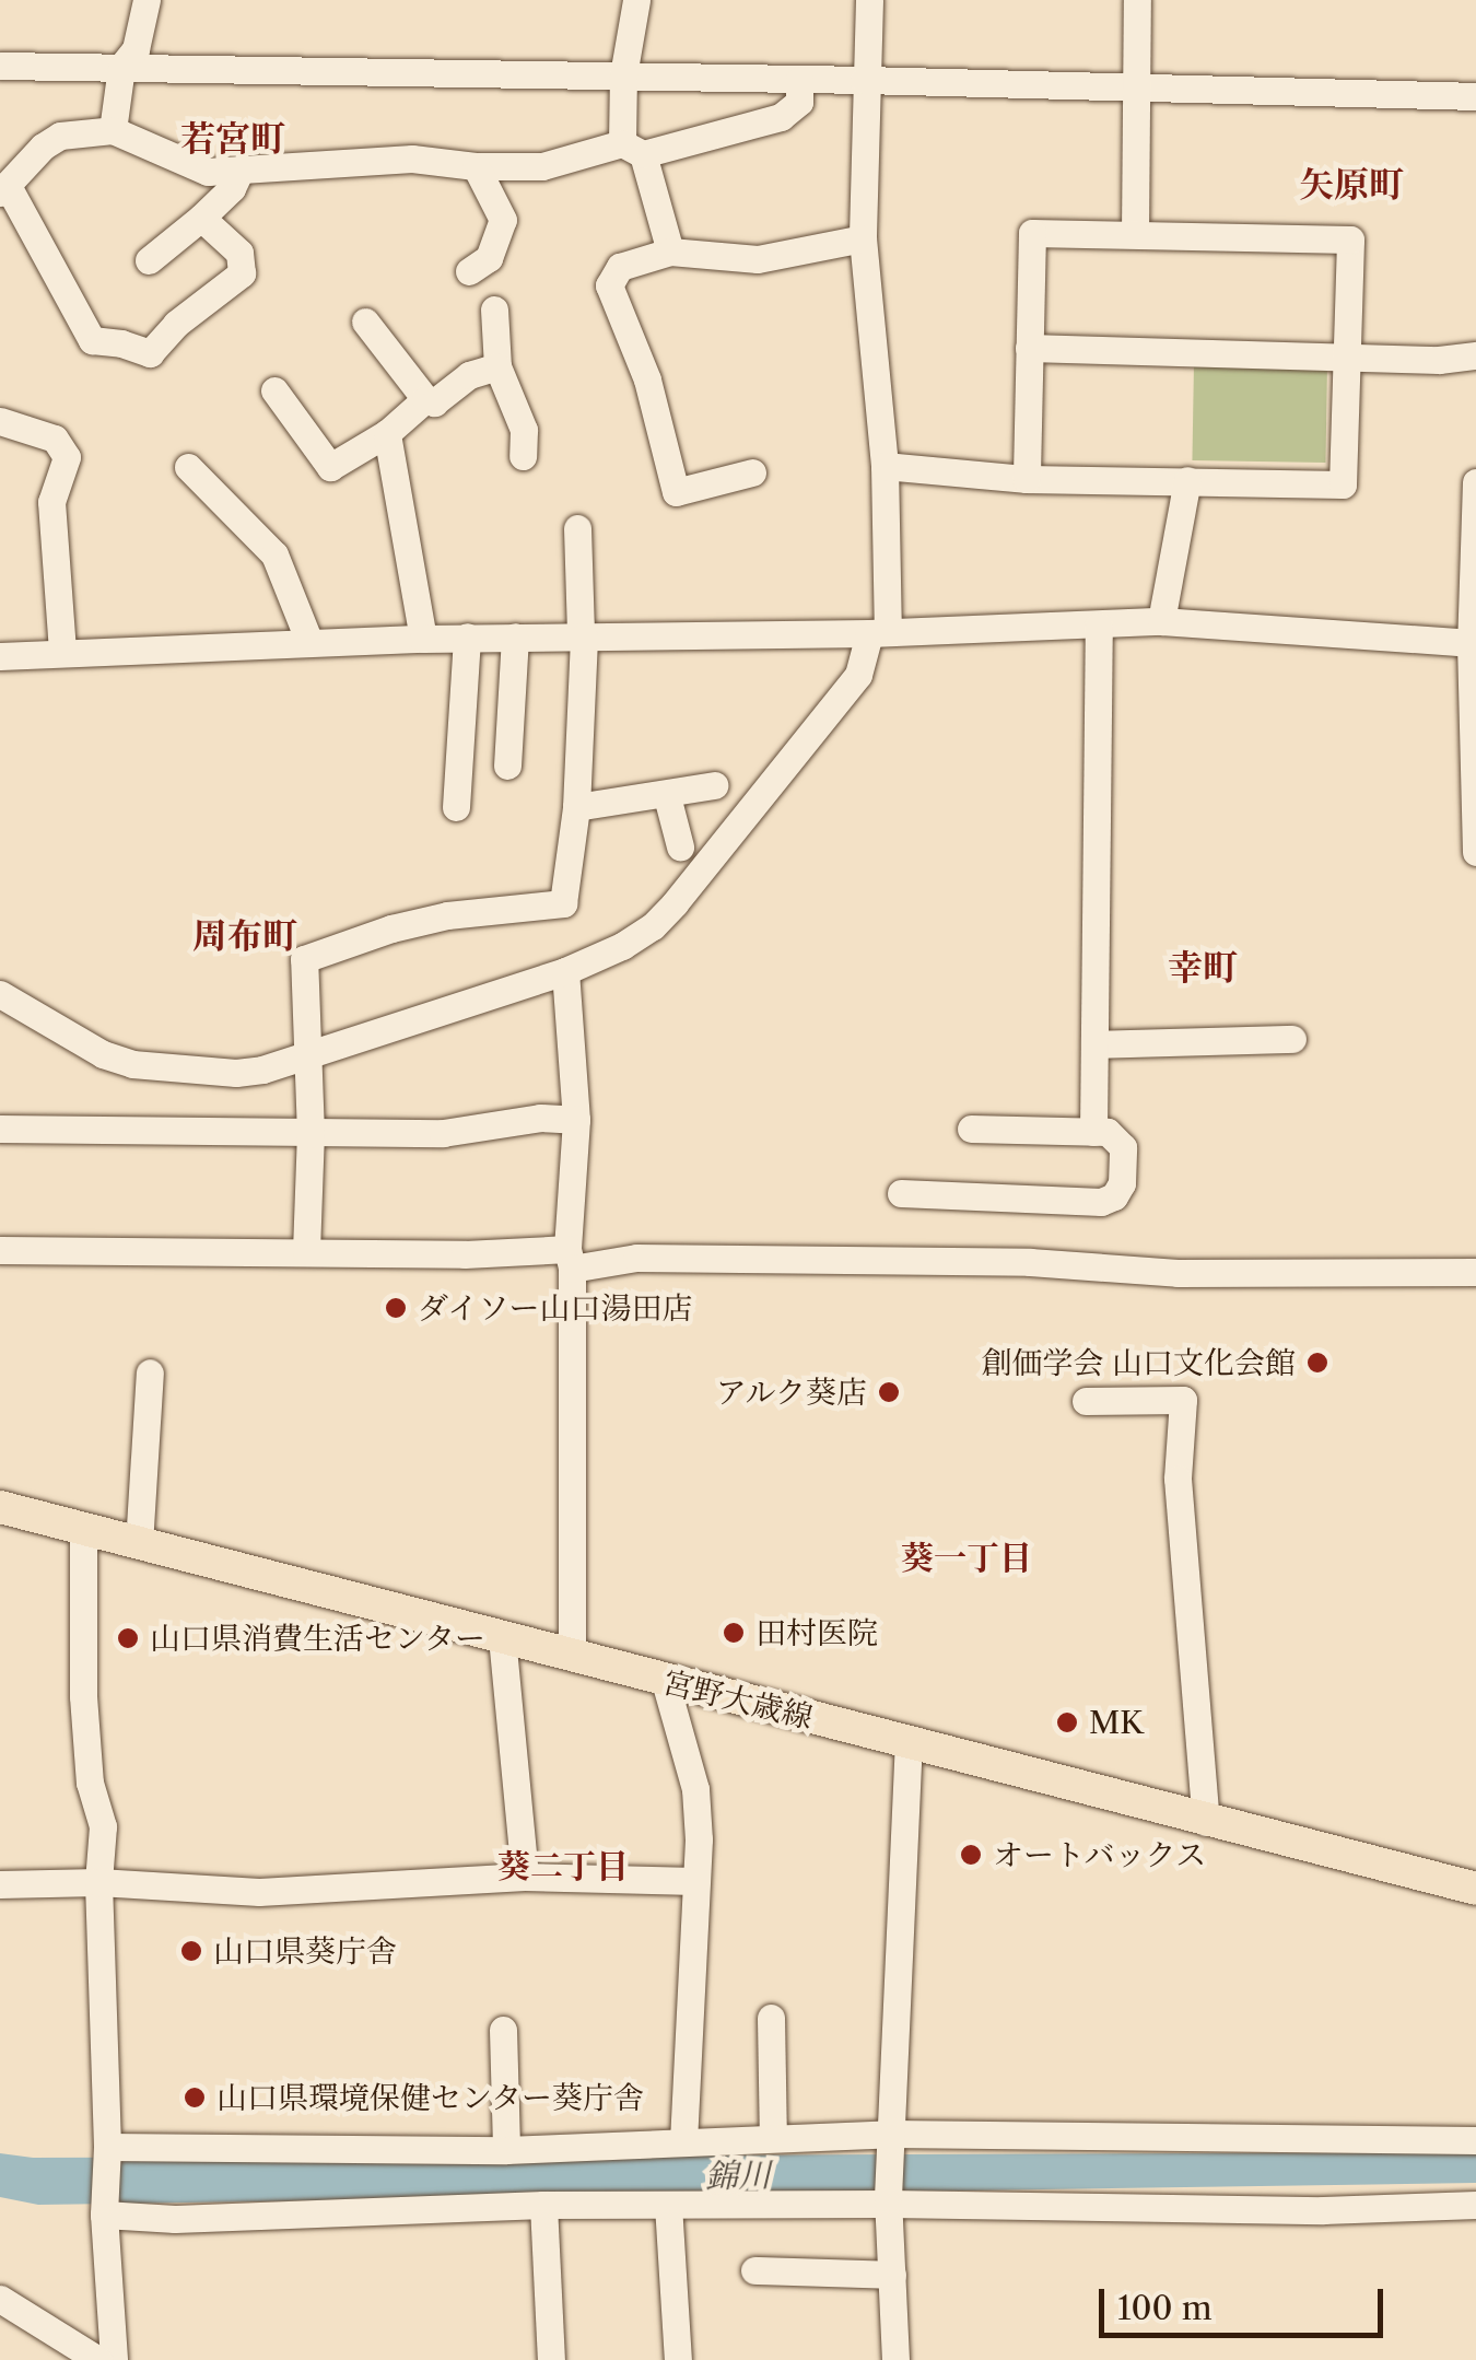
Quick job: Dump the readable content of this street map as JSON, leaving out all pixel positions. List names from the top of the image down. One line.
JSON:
{"streets":{"main road":["宮野大歳線"]},"districts":["若宮町","矢原町","周布町","幸町","葵一丁目","葵二丁目"],"water":["錦川"],"places":["ダイソー山口湯田店","創価学会 山口文化会館","アルク葵店","田村医院","山口県消費生活センター","MK","オートバックス","山口県葵庁舎","山口県環境保健センター葵庁舎"],"scale_bar":"100 m"}
